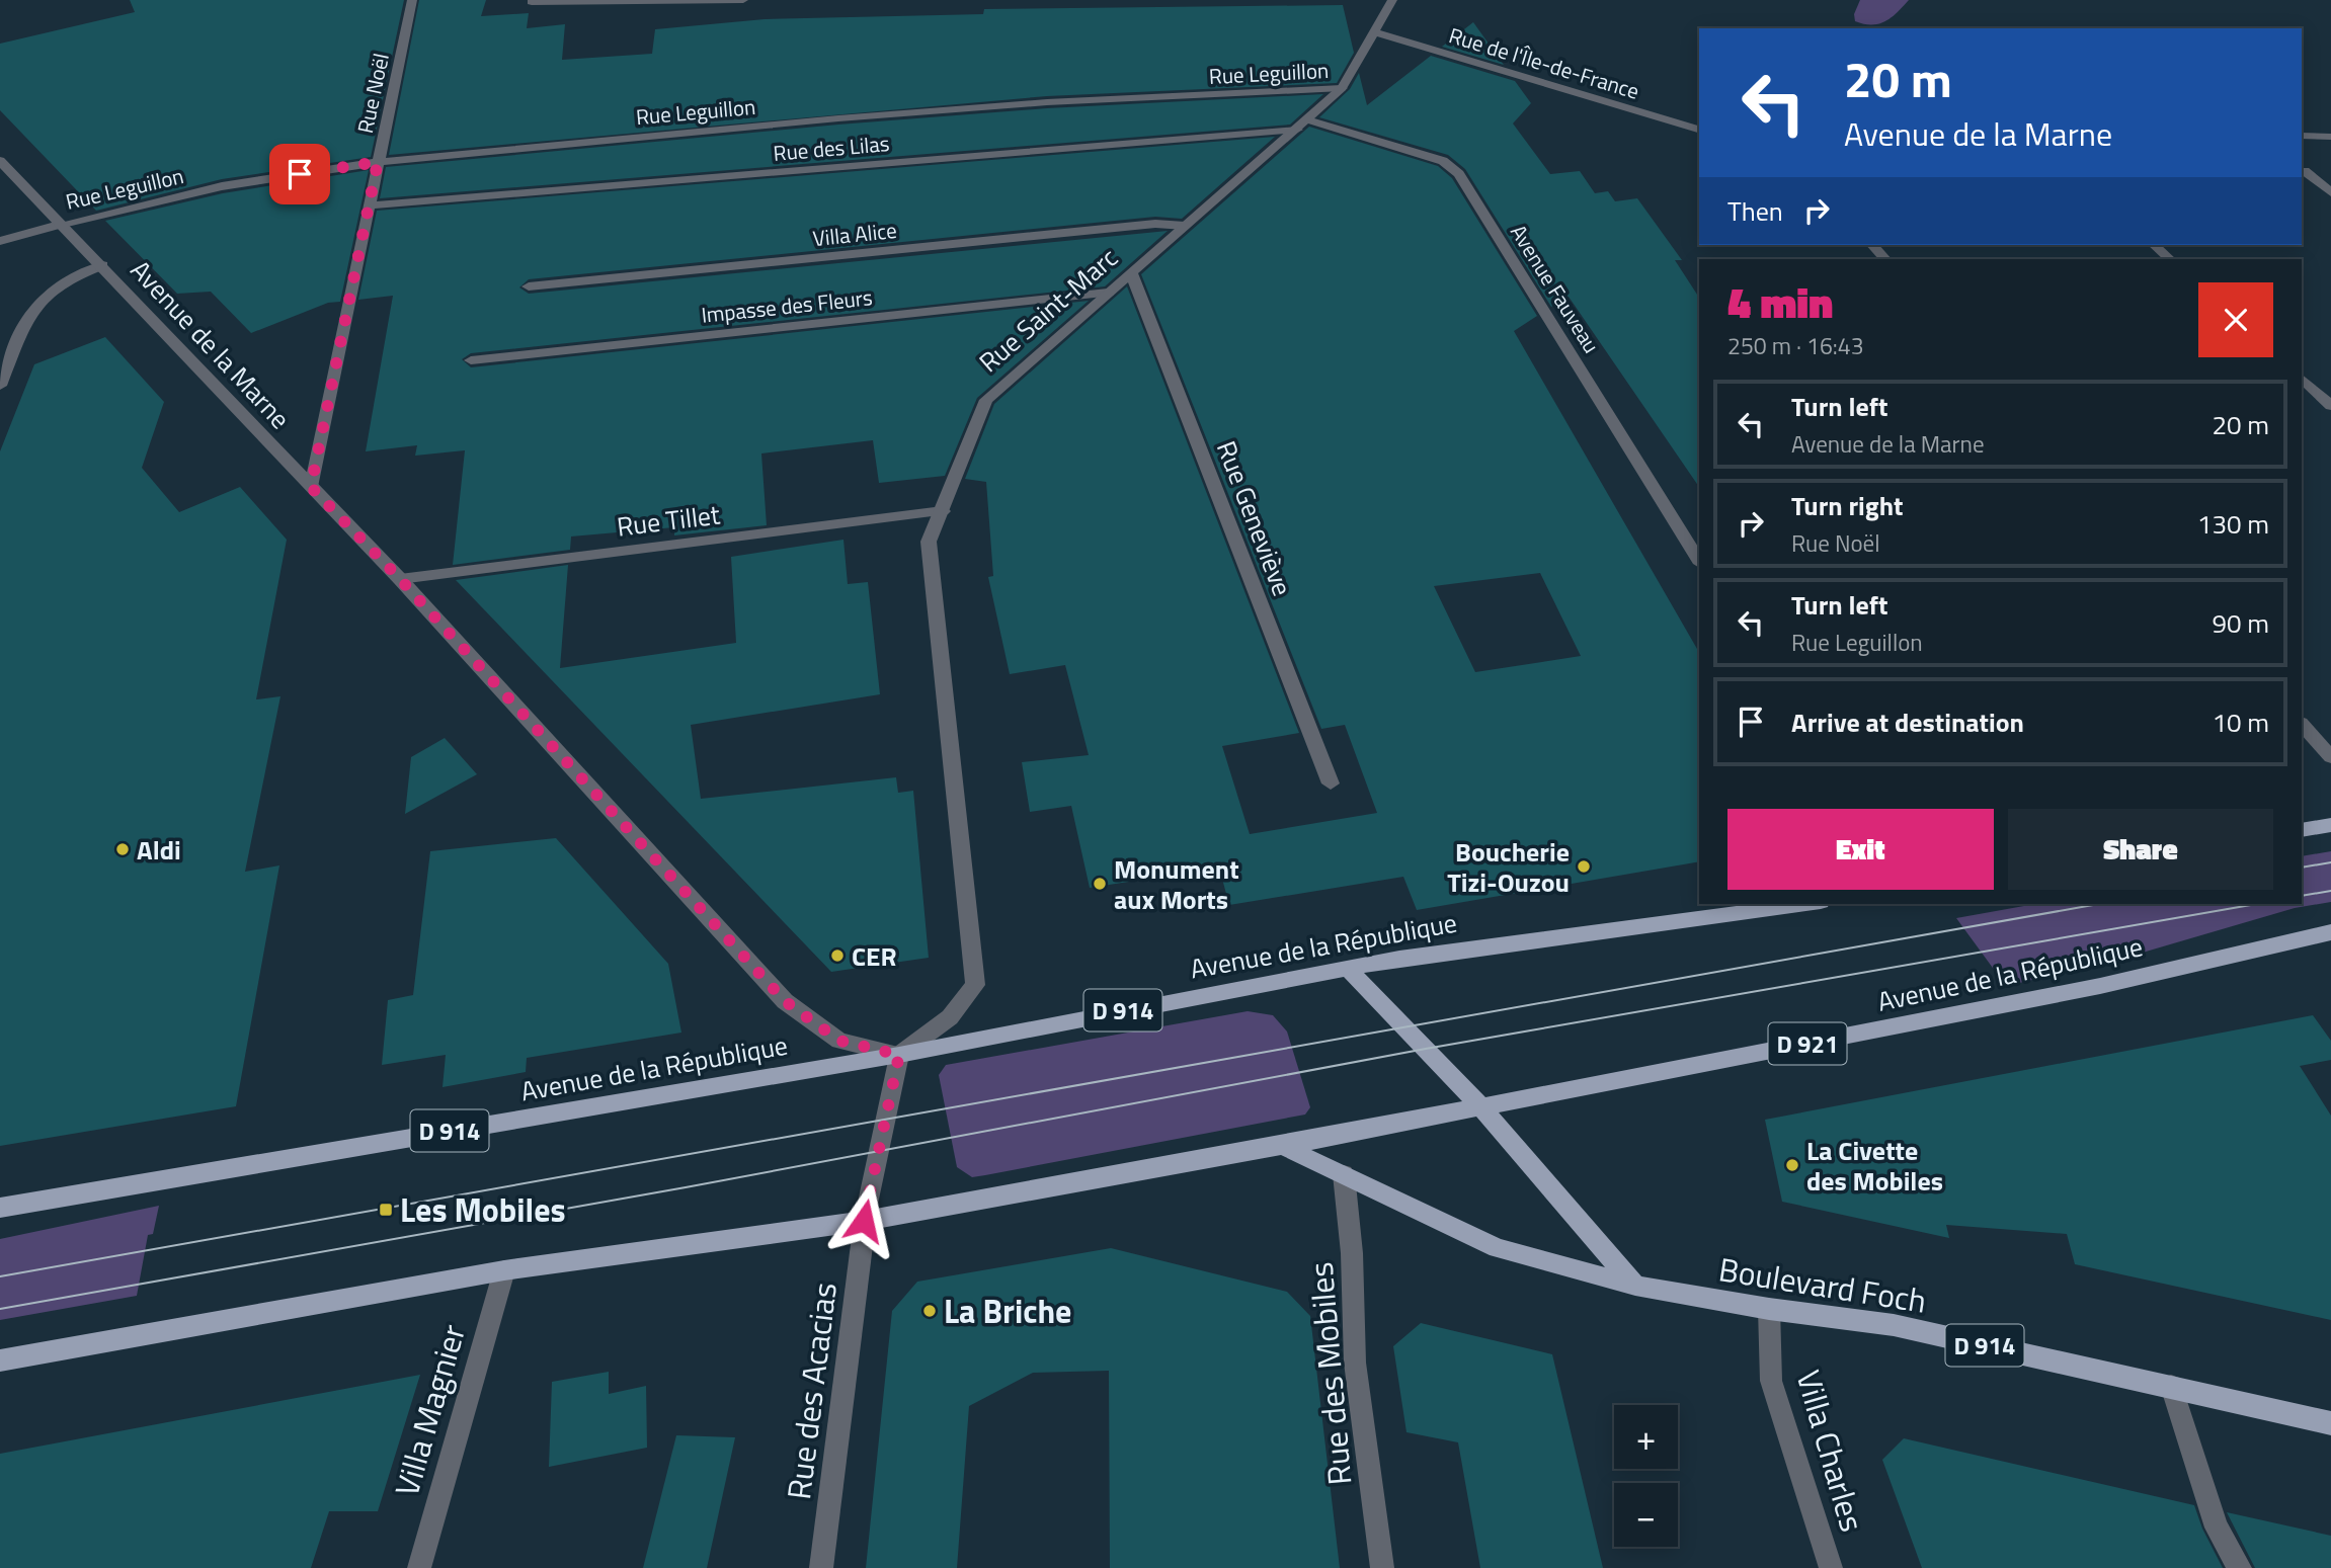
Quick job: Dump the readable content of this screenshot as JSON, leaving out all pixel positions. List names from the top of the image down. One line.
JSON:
{"streets":{"main road":["Avenue de la République","D 914","D 921","Boulevard Foch"],"street":["Rue de l'Île-de-France","Rue Leguillon","Rue Noël","Rue des Lilas","Villa Alice","Avenue Fauveau","Impasse des Fleurs","Rue Saint-Marc","Avenue de la Marne","Rue Geneviève","Rue Tillet","Rue des Mobiles","Rue des Acacias","Villa Magnier","Villa Charles"]},"crossings":[["Rue de l'Île-de-France","Rue Saint-Marc"],["Rue Leguillon","Rue Noël"],["Rue Leguillon","Rue Saint-Marc"],["Rue Leguillon","Avenue de la Marne"],["Rue Noël","Rue des Lilas"],["Rue Noël","Avenue de la Marne"],["Rue des Lilas","Avenue Fauveau"],["Rue des Lilas","Rue Saint-Marc"],["Villa Alice","Rue Saint-Marc"],["Avenue Fauveau","Rue Saint-Marc"],["Impasse des Fleurs","Rue Saint-Marc"],["Rue Saint-Marc","Avenue de la Marne"],["Rue Saint-Marc","Rue Geneviève"],["Rue Saint-Marc","Rue Tillet"],["Rue Saint-Marc","Avenue de la République"],["Rue Saint-Marc","Rue des Acacias"],["Avenue de la Marne","Rue Tillet"],["Avenue de la Marne","Avenue de la République"],["Avenue de la Marne","Rue des Acacias"],["Avenue de la République","Boulevard Foch"],["Avenue de la République","Rue des Acacias"],["Boulevard Foch","Rue des Mobiles"],["Boulevard Foch","Villa Charles"]],"places":{"other":["Aldi","Boucherie Tizi-Ouzou","Monument aux Morts","CER","La Civette des Mobiles","La Briche"],"transit":["Les Mobiles"]},"page":{"turn":["20 m","Avenue de la Marne"],"then":"Then","heading":["4 min","250 m · 16:43"],"list":[{"name":"Turn left","note":"Avenue de la Marne","value":"20 m"},{"name":"Turn right","note":"Rue Noël","value":"130 m"},{"name":"Turn left","note":"Rue Leguillon","value":"90 m"},{"name":"Arrive at destination","value":"10 m"}],"buttons":["Exit","Share"],"map_buttons":["+","−"]}}
